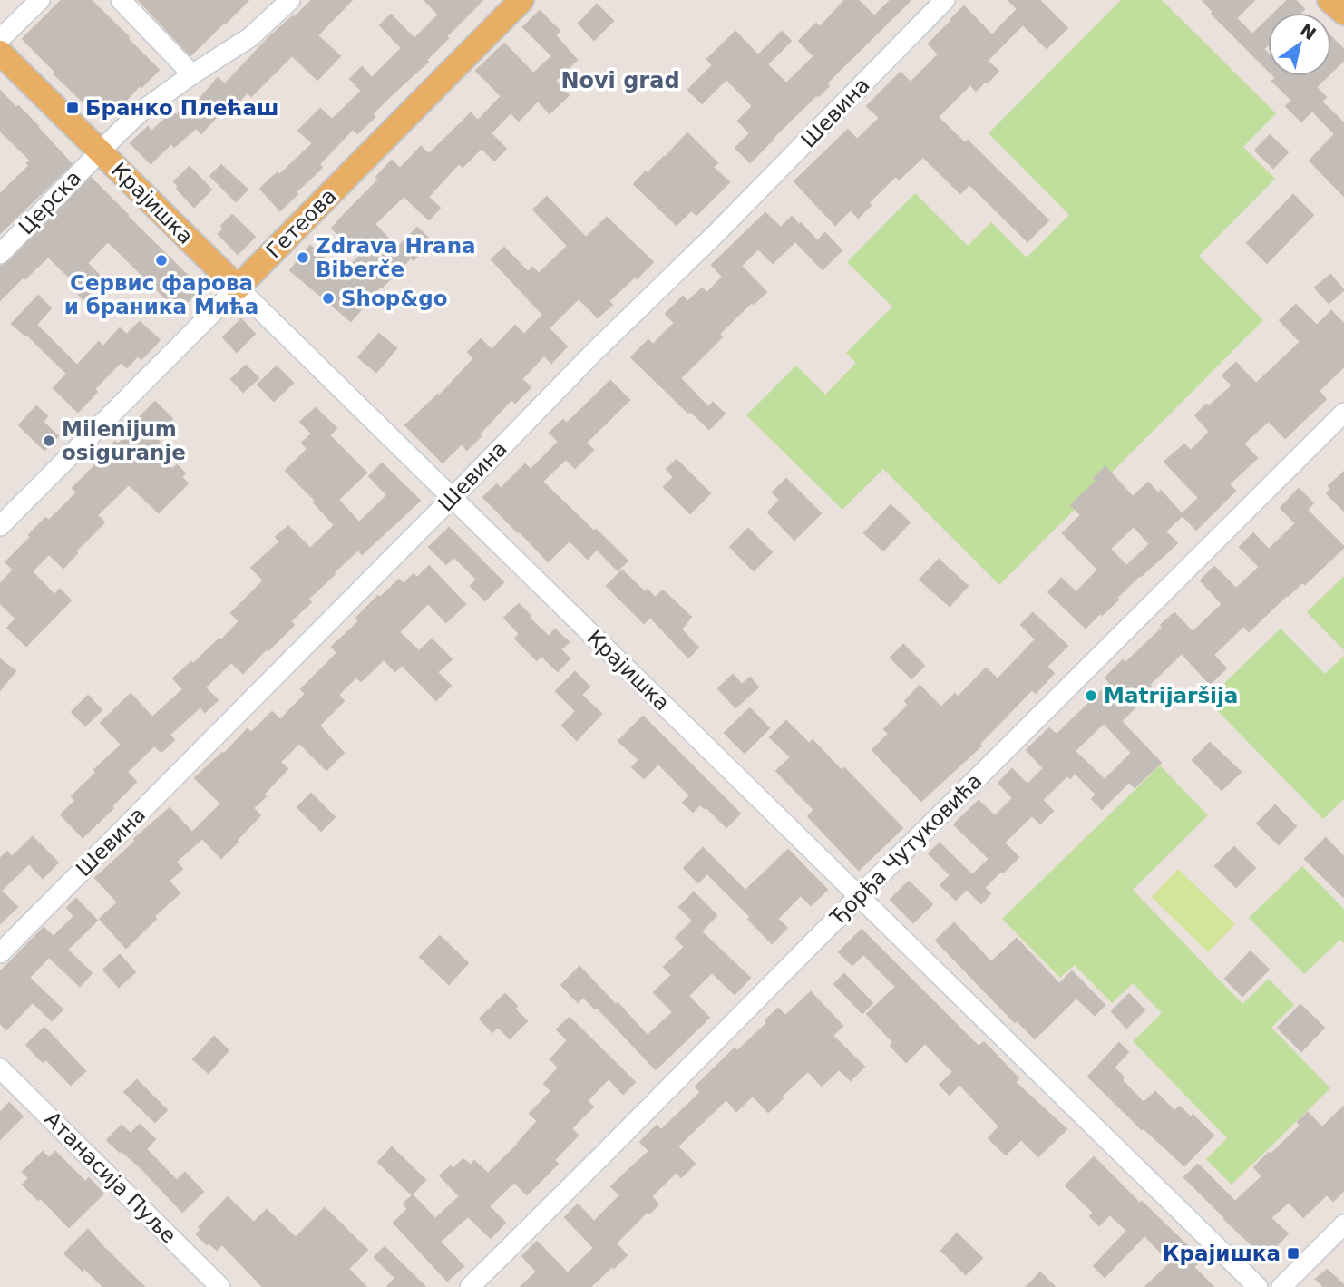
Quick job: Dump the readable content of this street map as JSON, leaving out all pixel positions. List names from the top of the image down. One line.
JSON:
{"streets":{"main road":["Крајишка","Гетеова"],"street":["Шевина","Церска","Ђорђа Чутуковића","Атанасија Пуље"]},"crossings":[["Шевина","Крајишка"],["Церска","Крајишка"],["Крајишка","Гетеова"],["Крајишка","Ђорђа Чутуковића"]],"districts":["Novi grad"],"places":{"transit":["Бранко Плећаш","Крајишка"],"other":["Zdrava Hrana Biberče","Сервис фарова и браника Мића","Shop&go","Milenijum osiguranje","Matrijaršija"]},"north":"top right"}
